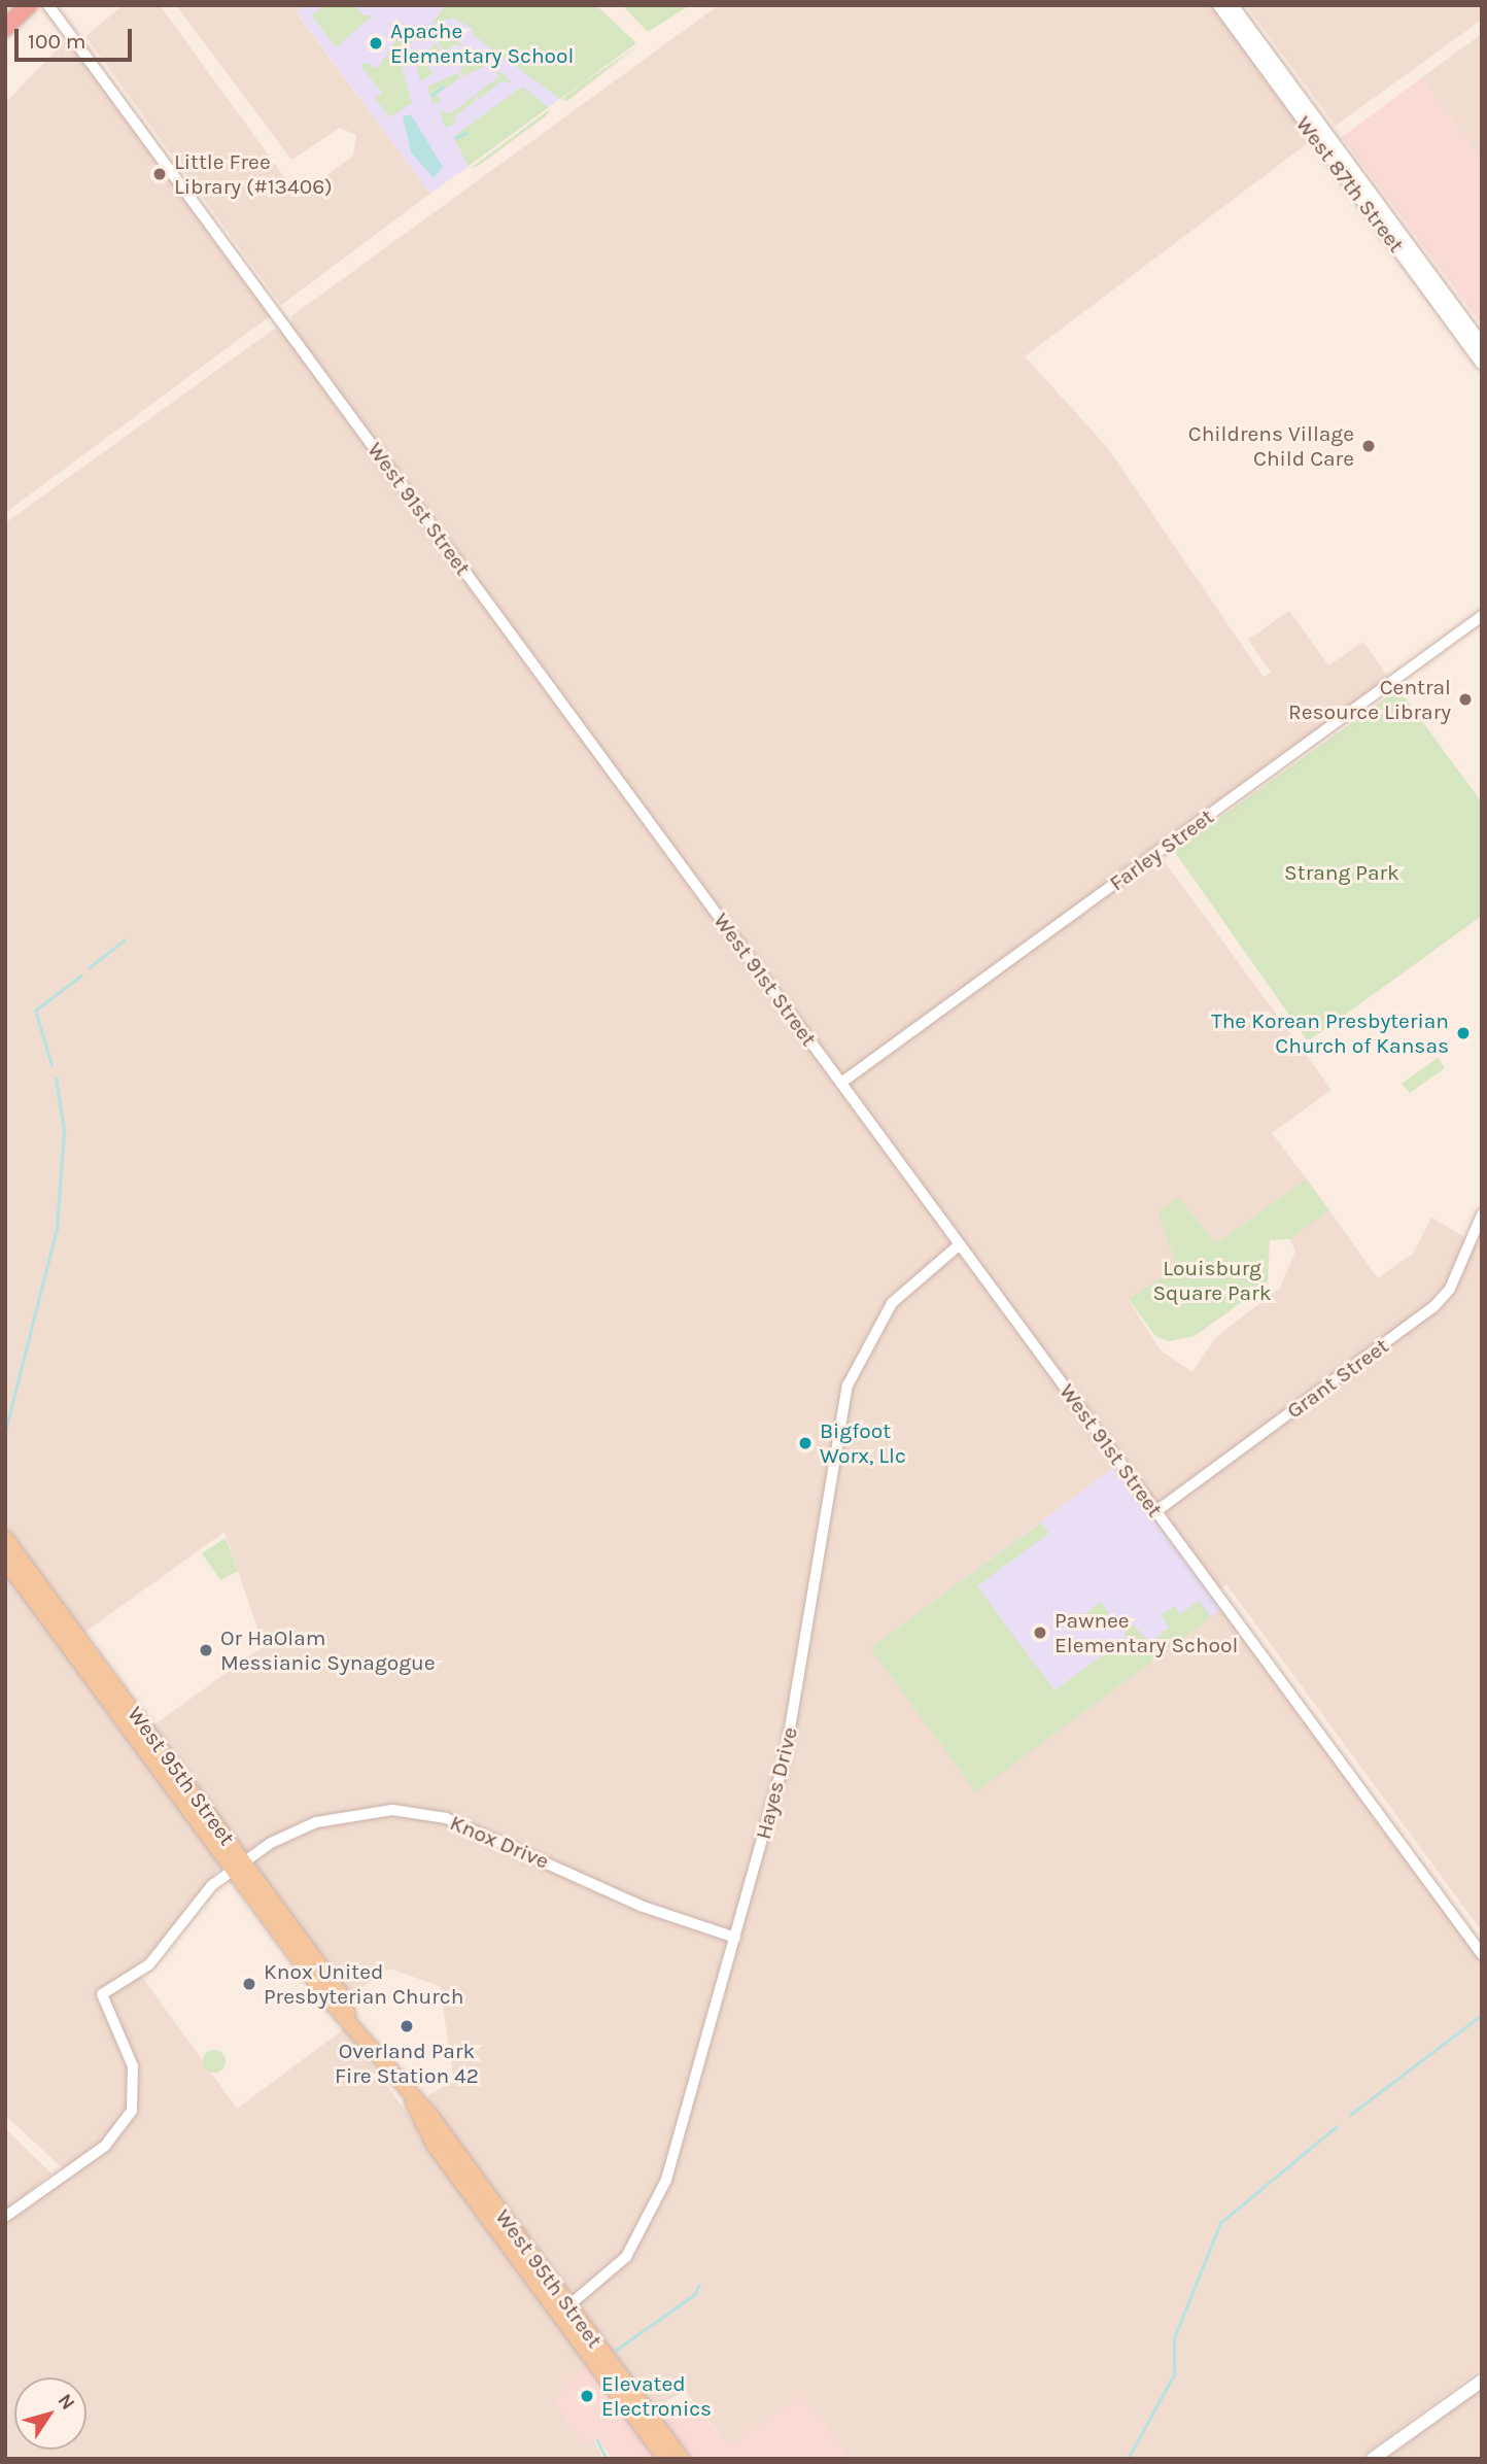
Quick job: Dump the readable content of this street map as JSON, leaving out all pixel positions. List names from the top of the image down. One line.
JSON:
{"streets":{"main road":["West 87th Street","West 95th Street"],"street":["West 91st Street","Farley Street","Grant Street","Hayes Drive","Knox Drive"]},"crossings":[["West 91st Street","Farley Street"],["West 91st Street","Grant Street"],["West 91st Street","Hayes Drive"],["West 95th Street","Hayes Drive"],["West 95th Street","Knox Drive"],["Hayes Drive","Knox Drive"]],"parks":["Strang Park","Louisburg Square Park"],"places":["Apache Elementary School","Little Free Library (#13406)","Childrens Village Child Care","Central Resource Library","The Korean Presbyterian Church of Kansas","Bigfoot Worx, Llc","Pawnee Elementary School","Or HaOlam Messianic Synagogue","Knox United Presbyterian Church","Overland Park Fire Station 42","Elevated Electronics"],"scale_bar":"100 m","north":"top right"}
